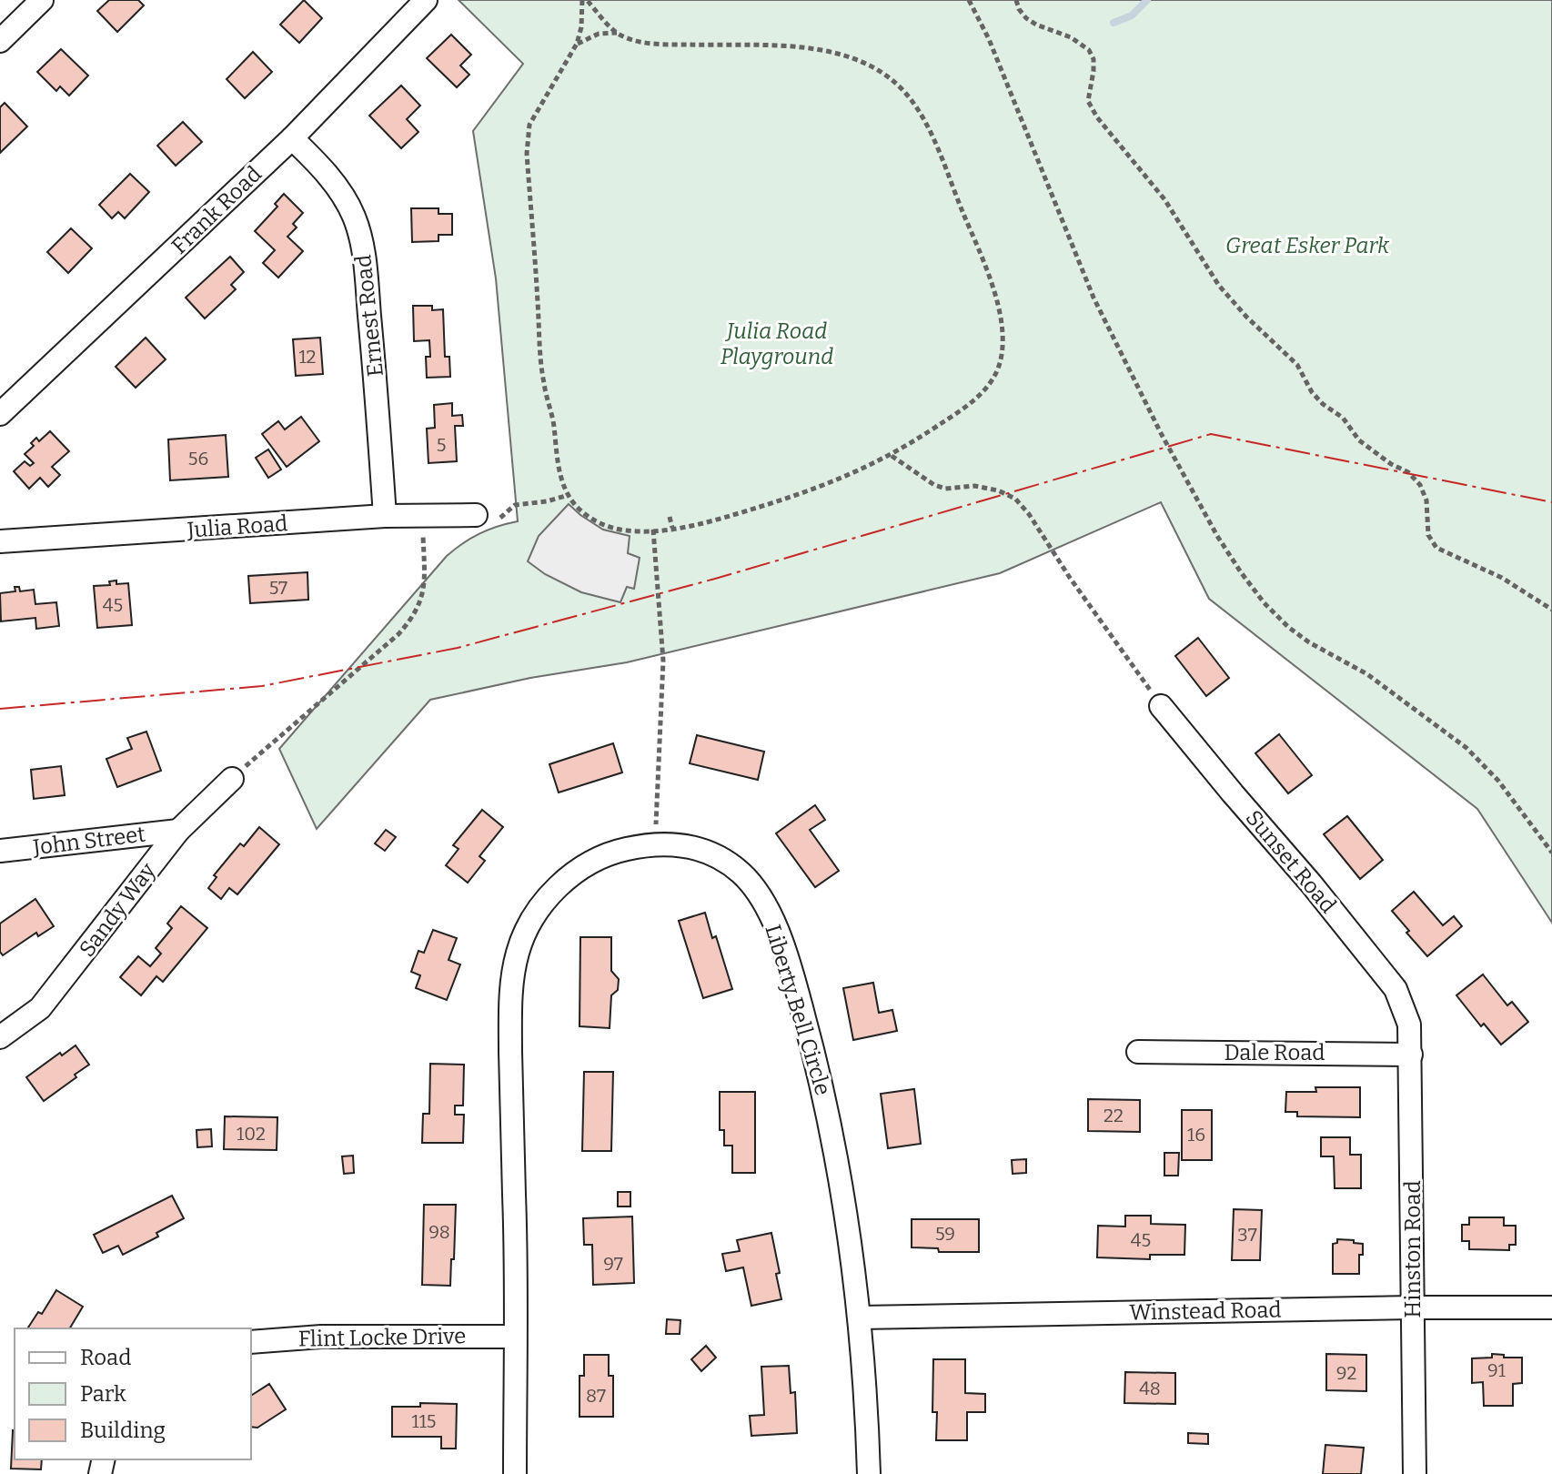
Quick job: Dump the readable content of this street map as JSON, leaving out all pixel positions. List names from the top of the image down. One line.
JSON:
{"streets":{"street":["Frank Road","Ernest Road","Julia Road","John Street","Sunset Road","Sandy Way","Liberty Bell Circle","Dale Road","Hinston Road","Winstead Road","Flint Locke Drive"]},"crossings":[["Frank Road","Ernest Road"],["Ernest Road","Julia Road"],["John Street","Sandy Way"],["Sunset Road","Hinston Road"],["Liberty Bell Circle","Winstead Road"],["Liberty Bell Circle","Flint Locke Drive"],["Dale Road","Hinston Road"],["Hinston Road","Winstead Road"]],"parks":["Great Esker Park","Julia Road Playground"],"house_numbers":["12","5","56","57","45","22","102","16","98","59","37","45","97","91","92","48","87","115"],"legend":["Road","Park","Building"]}
